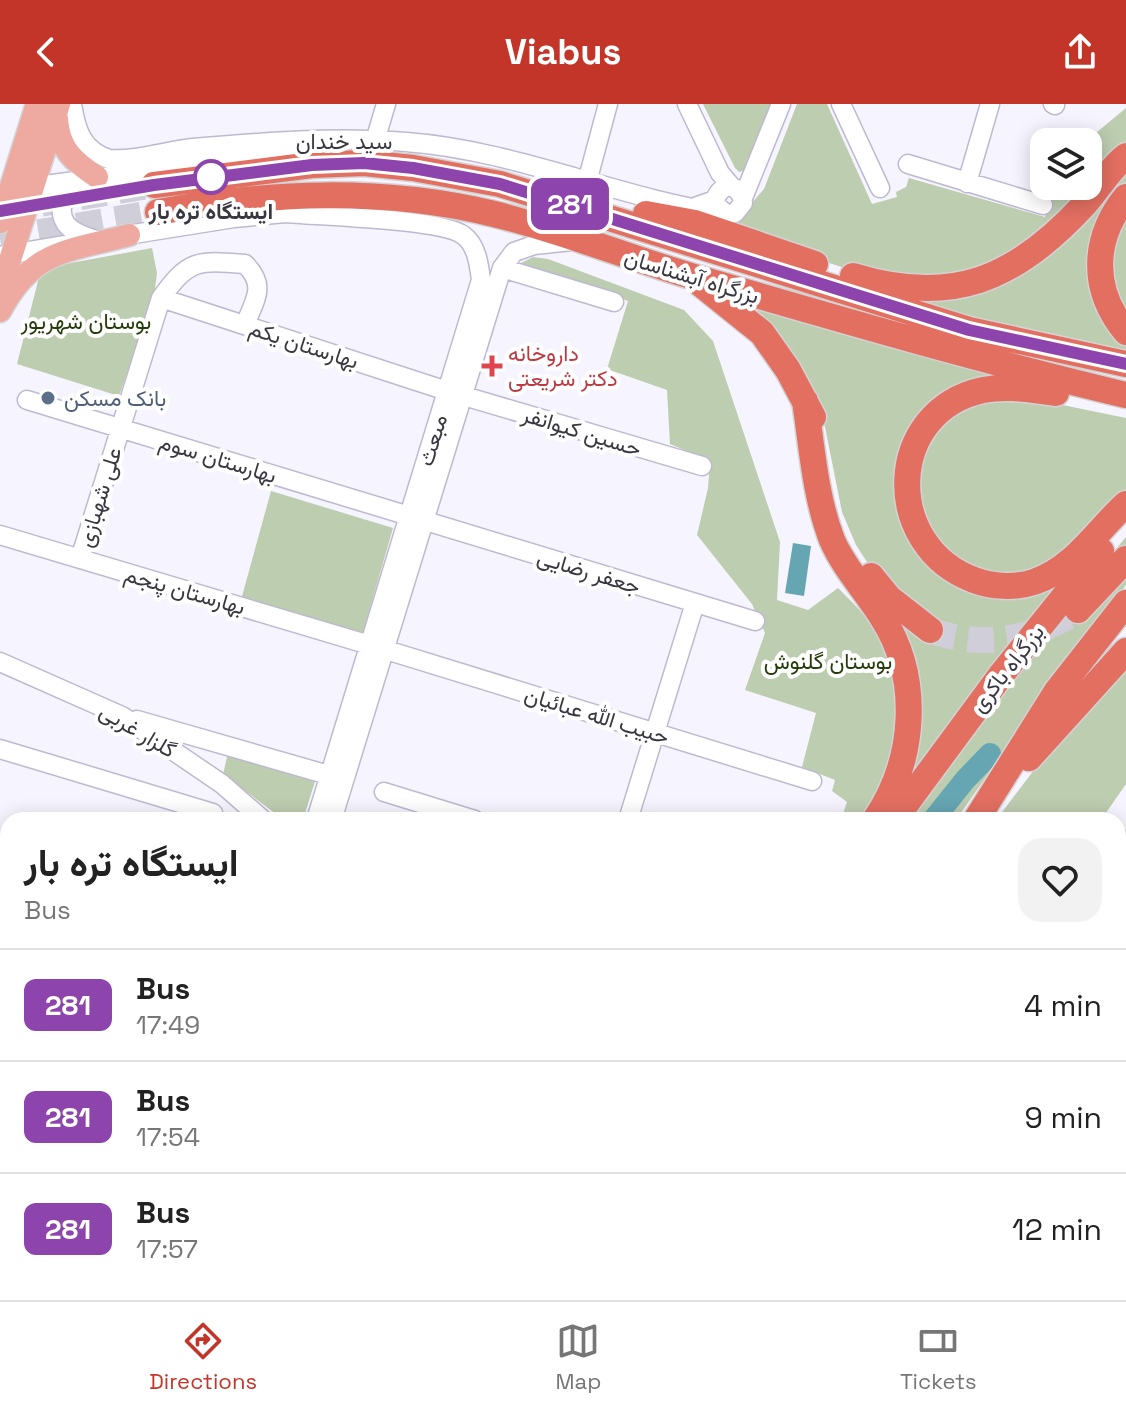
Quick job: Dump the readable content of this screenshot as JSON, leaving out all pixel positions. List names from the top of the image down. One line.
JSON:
{"streets":{"highway":["بزرگراه آبشناسان","بزرگراه باکری"],"street":["سید خندان","بهارستان یکم","حسین کیوانفر","مبعث","بهارستان سوم","علی شهبازی","جعفر رضایی","بهارستان پنجم","حبیب الله عبائیان","گلزار غربی"]},"crossings":[["بهارستان یکم","حسین کیوانفر"],["بهارستان یکم","مبعث"],["بهارستان یکم","علی شهبازی"],["حسین کیوانفر","مبعث"],["مبعث","بهارستان سوم"],["مبعث","جعفر رضایی"],["مبعث","بهارستان پنجم"],["مبعث","حبیب الله عبائیان"],["بهارستان سوم","علی شهبازی"],["بهارستان سوم","جعفر رضایی"],["علی شهبازی","بهارستان پنجم"],["بهارستان پنجم","حبیب الله عبائیان"]],"parks":["بوستان شهریور","بوستان گلنوش"],"places":{"other":["ایستگاه تره بار","بانک مسکن"],"health":["داروخانه دکتر شریعتی"]},"lines":["bus line 281"],"page":{"header":"Viabus","on_map":"281","heading":["ایستگاه تره بار","Bus"],"list":[{"mark":"281","name":"Bus","note":"17:49","value":"4 min"},{"mark":"281","name":"Bus","note":"17:54","value":"9 min"},{"mark":"281","name":"Bus","note":"17:57","value":"12 min"}],"tabs":["Directions","Map","Tickets"]}}
